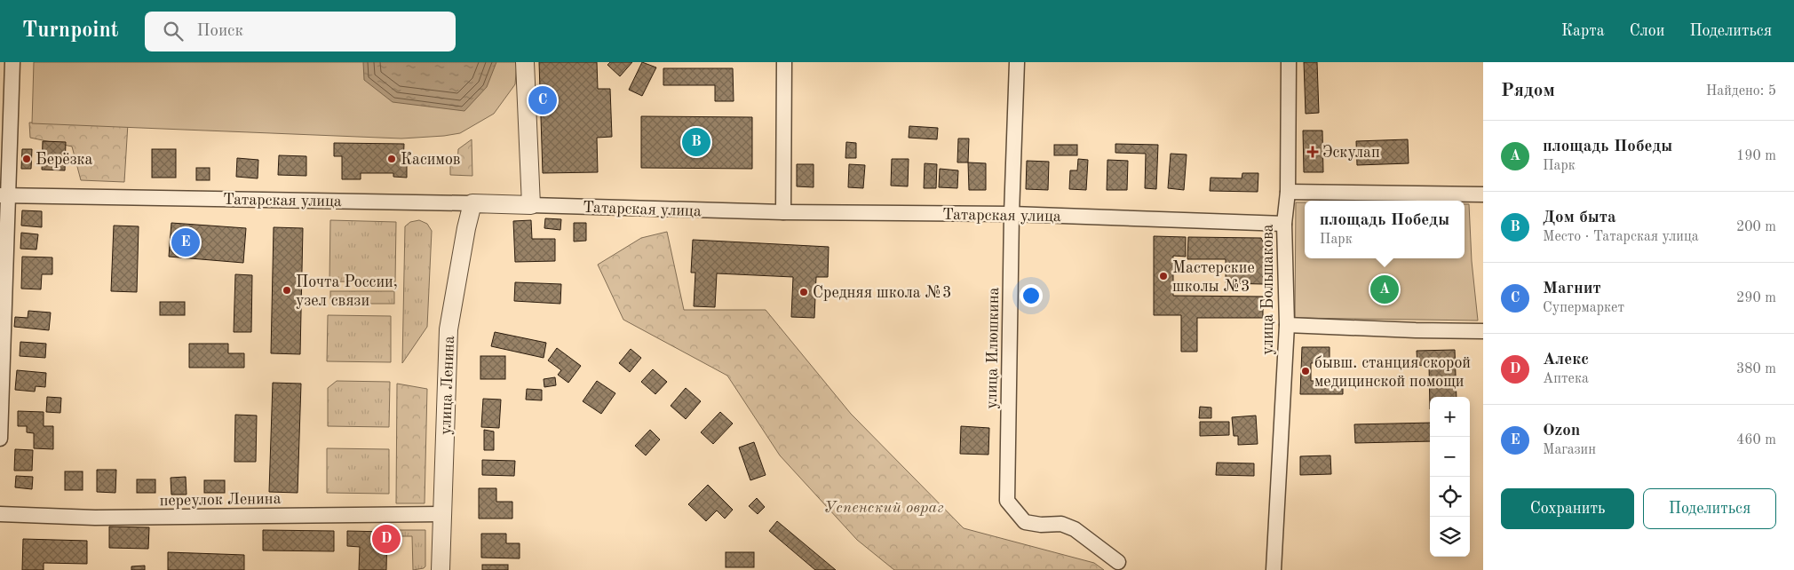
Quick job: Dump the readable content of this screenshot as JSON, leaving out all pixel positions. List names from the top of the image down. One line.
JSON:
{"streets":{"street":["Татарская улица","улица Большакова","улица Илюшкина","улица Ленина","переулок Ленина"]},"crossings":[["Татарская улица","улица Большакова"],["Татарская улица","улица Илюшкина"],["Татарская улица","улица Ленина"],["улица Ленина","переулок Ленина"]],"parks":["Успенский овраг"],"places":{"health":["Эскулап"],"other":["Берёзка","Касимов","Мастерские школы №3","Почта России, узел связи","Средняя школа №3","бывш. станция скорой медицинской помощи"]},"page":{"header":"Turnpoint","search":"Поиск","nav":["Карта","Слои","Поделиться"],"heading":["Рядом","Найдено: 5"],"pins":["C","B","E","A","D"],"list":[{"mark":"A","name":"площадь Победы","note":"Парк","value":"190 m"},{"mark":"B","name":"Дом быта","note":"Место · Татарская улица","value":"200 m"},{"mark":"C","name":"Магнит","note":"Супермаркет","value":"290 m"},{"mark":"D","name":"Алекс","note":"Аптека","value":"380 m"},{"mark":"E","name":"Ozon","note":"Магазин","value":"460 m"}],"popup":["площадь Победы","Парк"],"map_buttons":["+","−"],"buttons":["Сохранить","Поделиться"]}}
